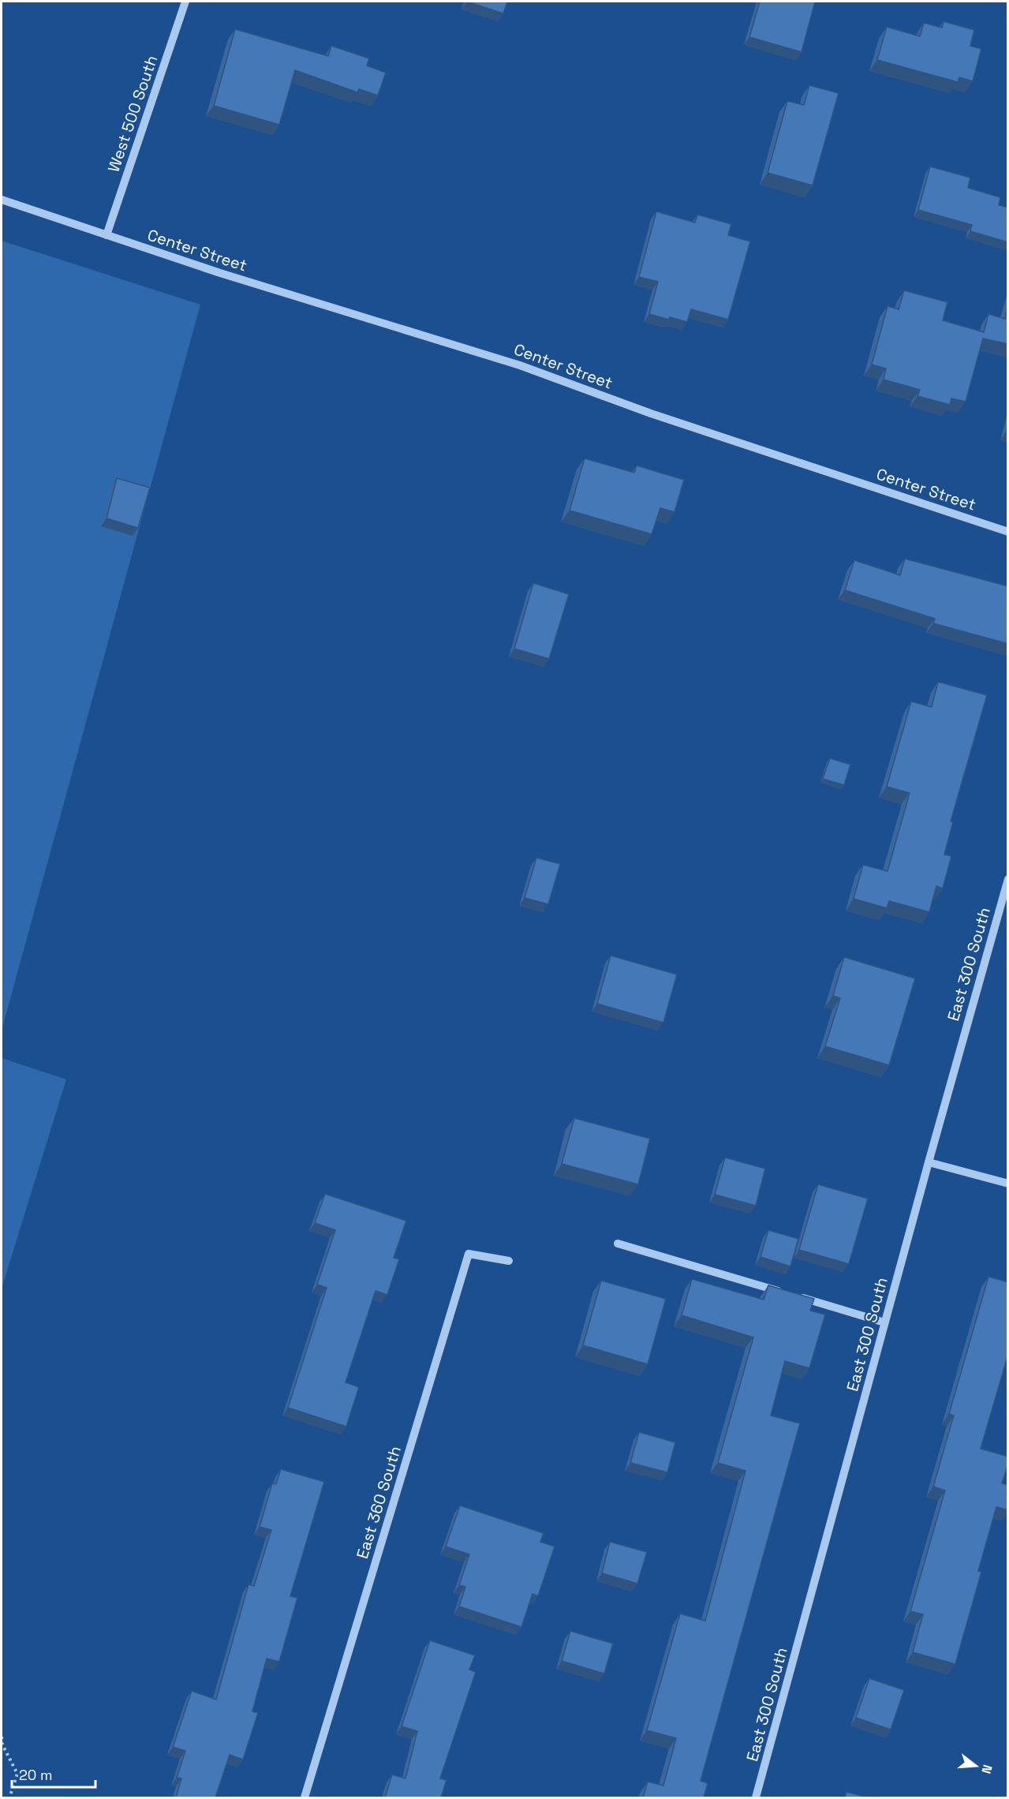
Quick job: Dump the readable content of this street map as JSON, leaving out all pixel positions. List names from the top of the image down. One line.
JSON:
{"streets":{"street":["West 500 South","Center Street","East 300 South","East 360 South"]},"crossings":[["West 500 South","Center Street"]],"scale_bar":"20 m","north":"right"}
